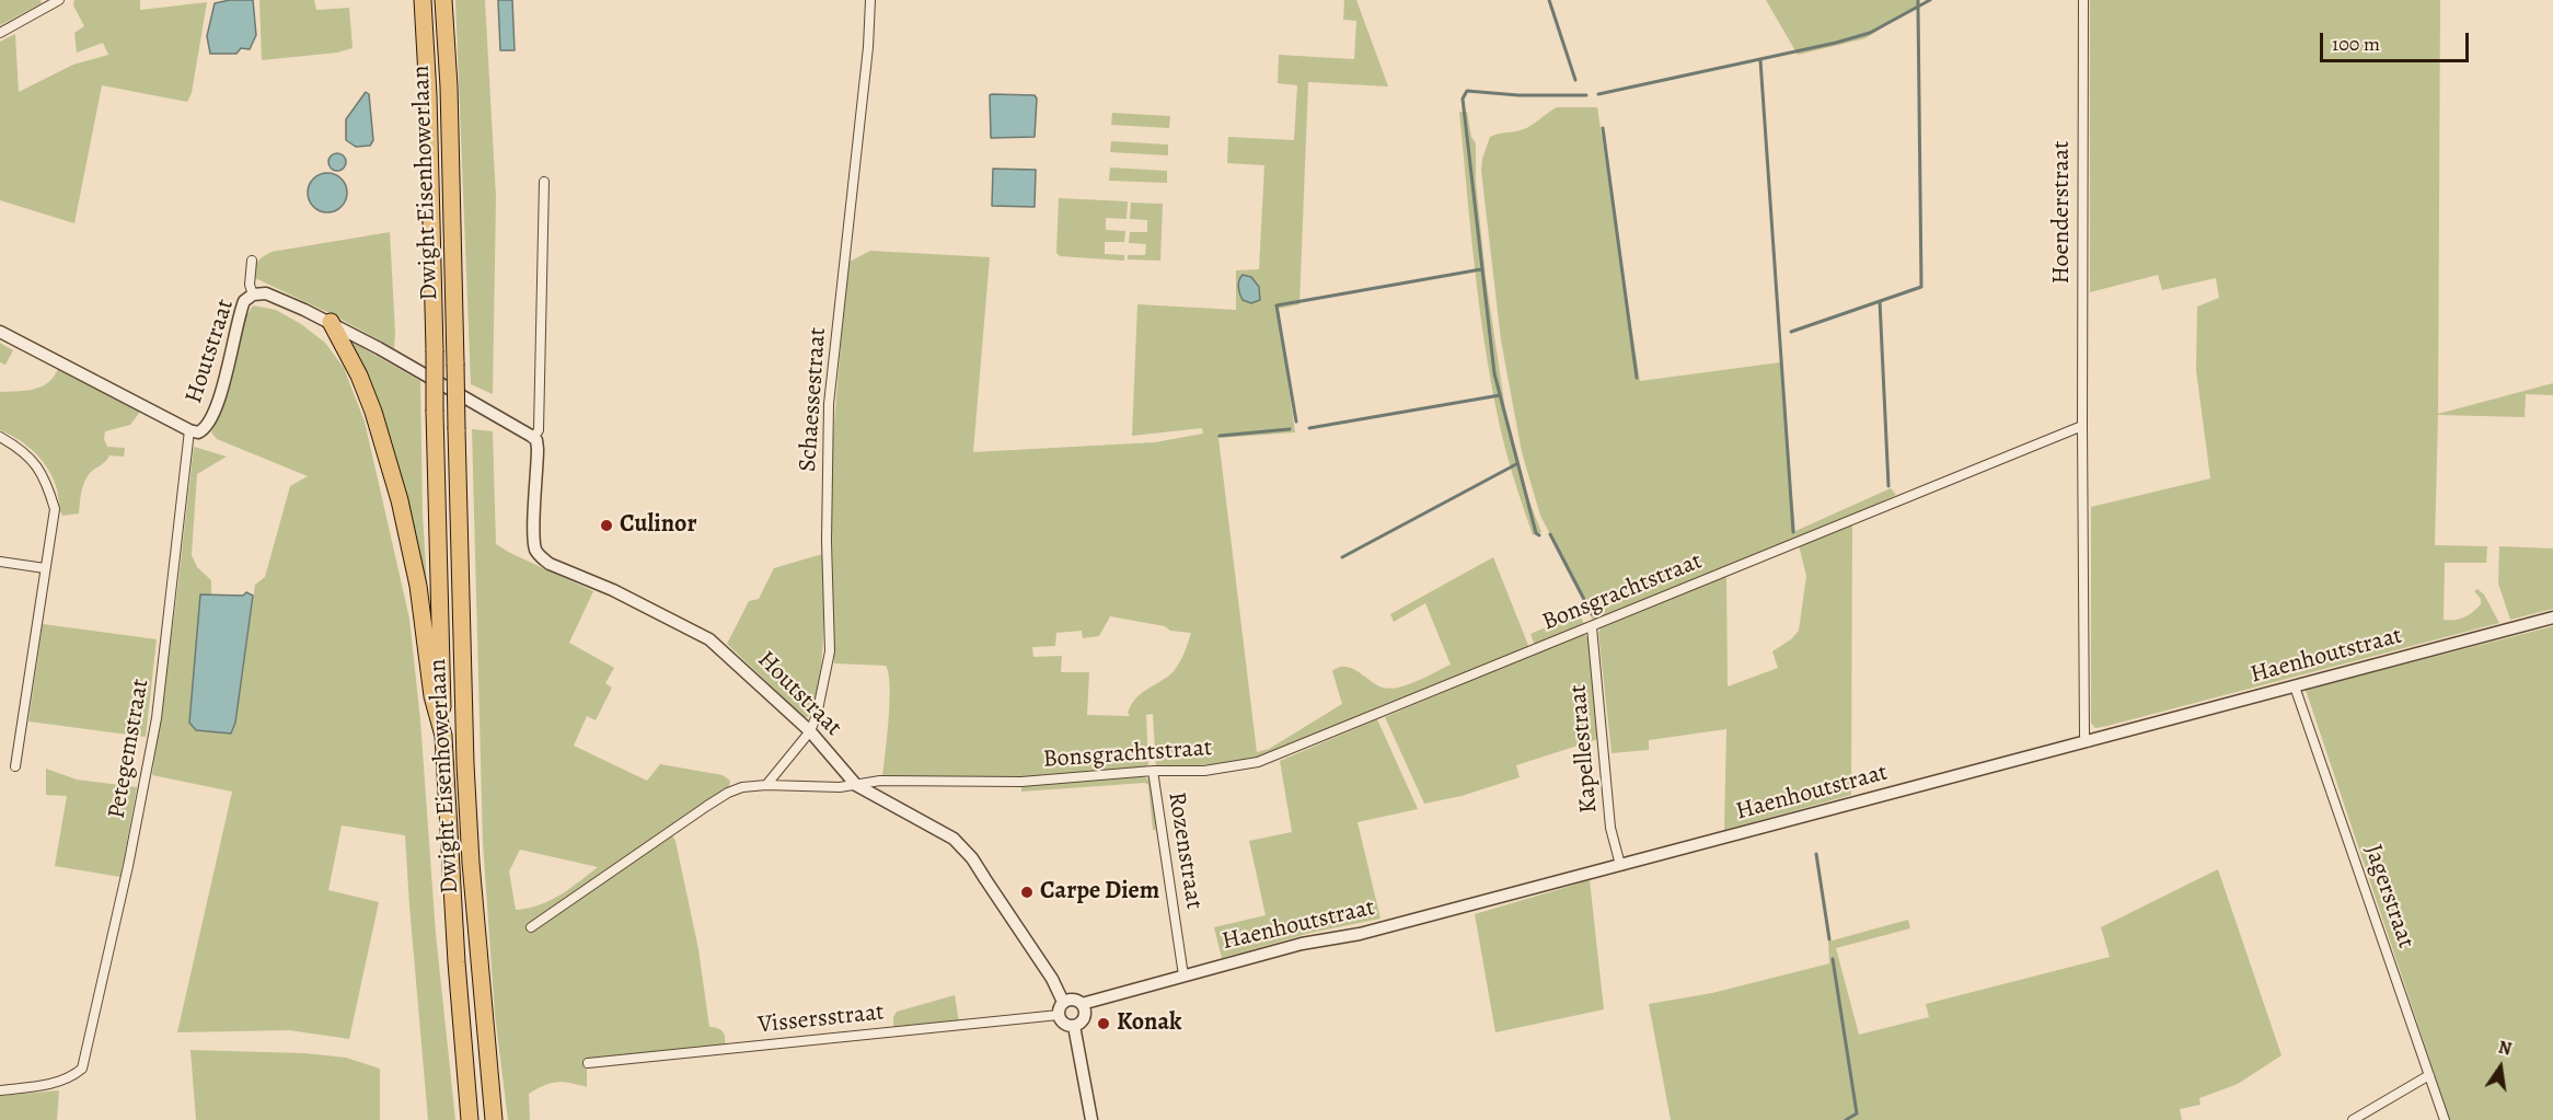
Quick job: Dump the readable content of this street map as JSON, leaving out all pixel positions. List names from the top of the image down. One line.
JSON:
{"streets":{"highway":["Dwight Eisenhowerlaan"],"street":["Hoenderstraat","Houtstraat","Schaessestraat","Bonsgrachtstraat","Haenhoutstraat","Petegemstraat","Kapellestraat","Rozenstraat","Jagerstraat","Vissersstraat"]},"crossings":[["Hoenderstraat","Bonsgrachtstraat"],["Houtstraat","Schaessestraat"],["Houtstraat","Bonsgrachtstraat"],["Houtstraat","Haenhoutstraat"],["Houtstraat","Petegemstraat"],["Houtstraat","Vissersstraat"],["Bonsgrachtstraat","Kapellestraat"],["Bonsgrachtstraat","Rozenstraat"],["Haenhoutstraat","Kapellestraat"],["Haenhoutstraat","Rozenstraat"],["Haenhoutstraat","Jagerstraat"],["Haenhoutstraat","Vissersstraat"]],"places":["Culinor","Carpe Diem","Konak"],"scale_bar":"100 m","north":"top"}
